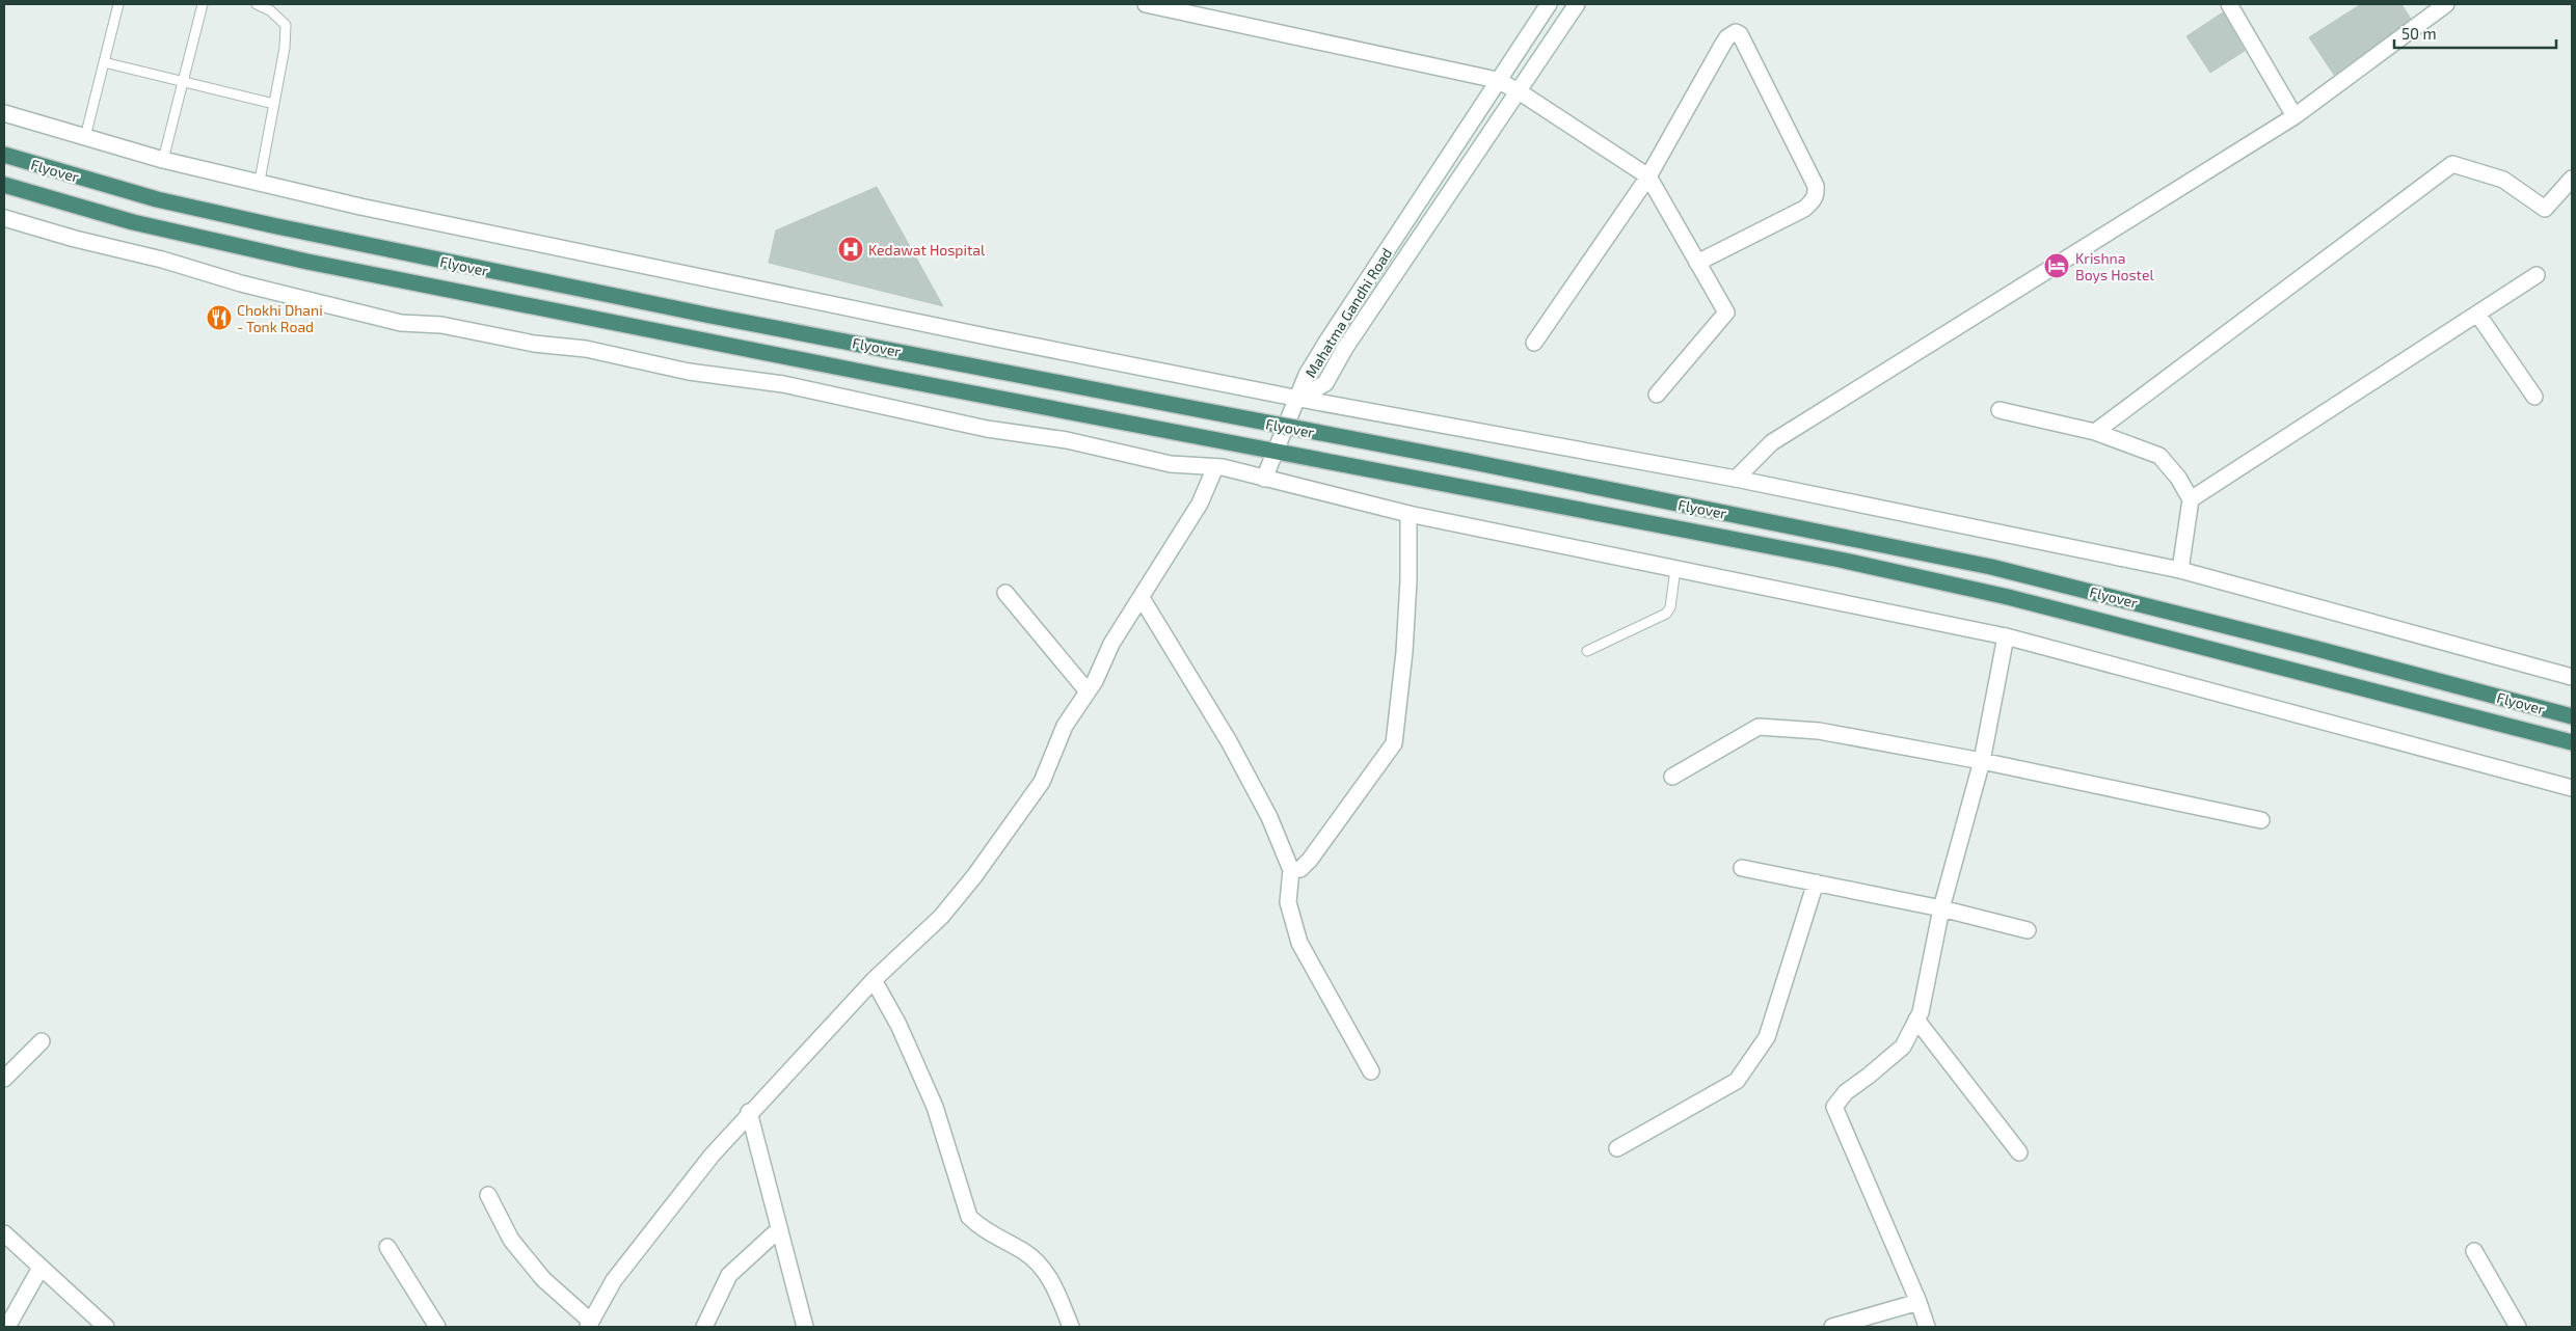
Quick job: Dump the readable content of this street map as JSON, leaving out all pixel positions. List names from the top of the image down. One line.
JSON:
{"streets":{"highway":["Flyover"],"street":["Mahatma Gandhi Road"]},"places":{"hospital":["Kedawat Hospital"],"hotel":["Krishna Boys Hostel"],"restaurant":["Chokhi Dhani - Tonk Road"]},"scale_bar":"50 m"}
